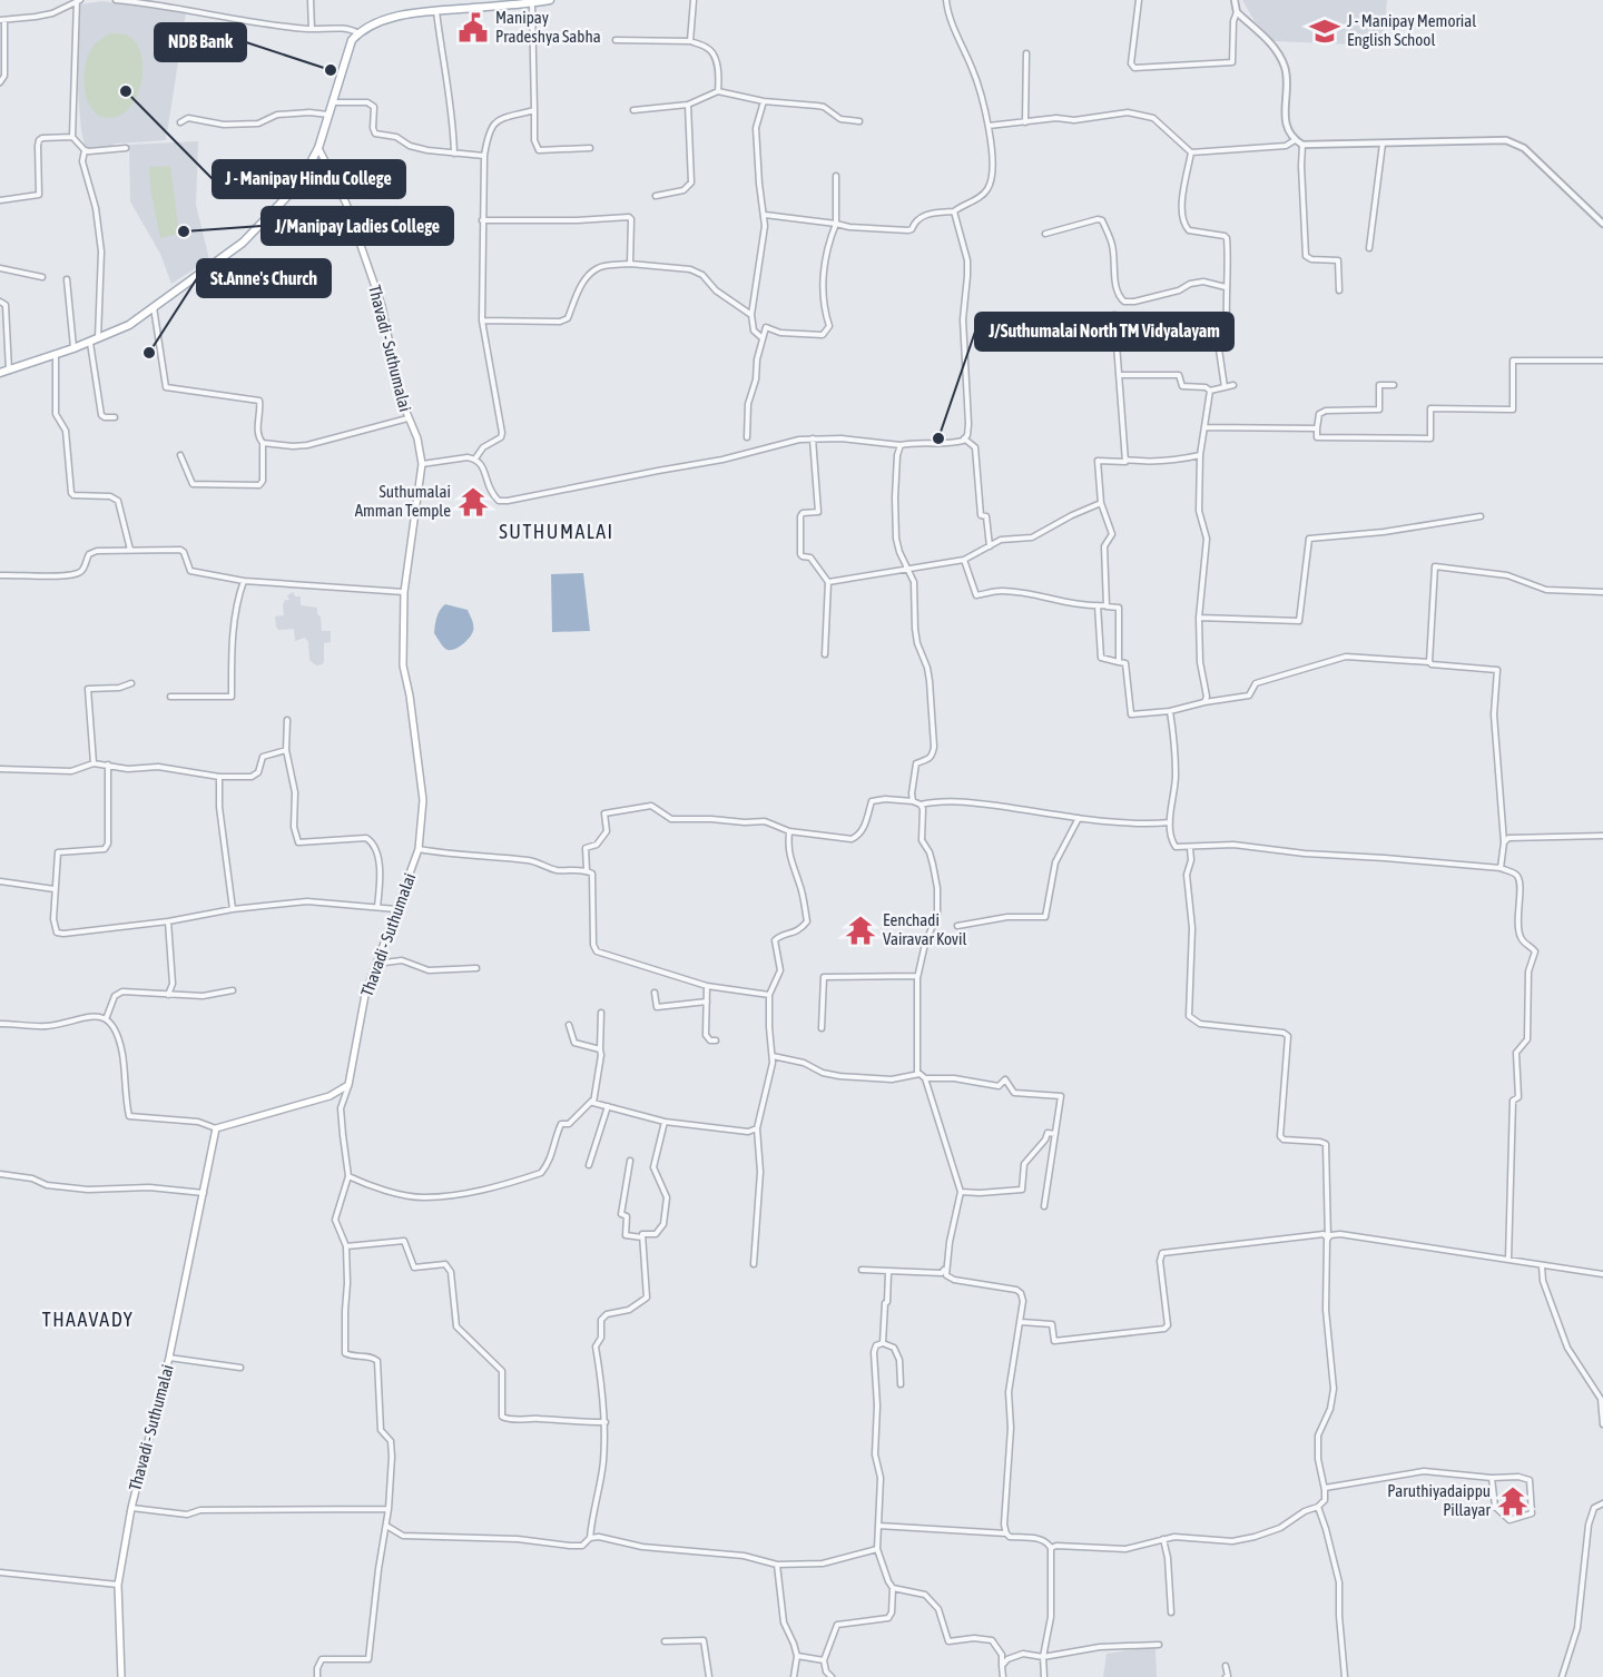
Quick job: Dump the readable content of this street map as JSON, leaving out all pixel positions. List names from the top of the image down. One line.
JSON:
{"streets":{"main road":["Thavadi - Suthumalai"]},"districts":["SUTHUMALAI","THAAVADY"],"places":{"public building":["Manipay Pradeshya Sabha"],"school or university":["J - Manipay Memorial English School"],"other":["NDB Bank","J - Manipay Hindu College","J/Manipay Ladies College","St.Anne's Church","J/Suthumalai North TM Vidyalayam"],"temple":["Suthumalai Amman Temple","Eenchadi Vairavar Kovil","Paruthiyadaippu Pillayar"]}}
